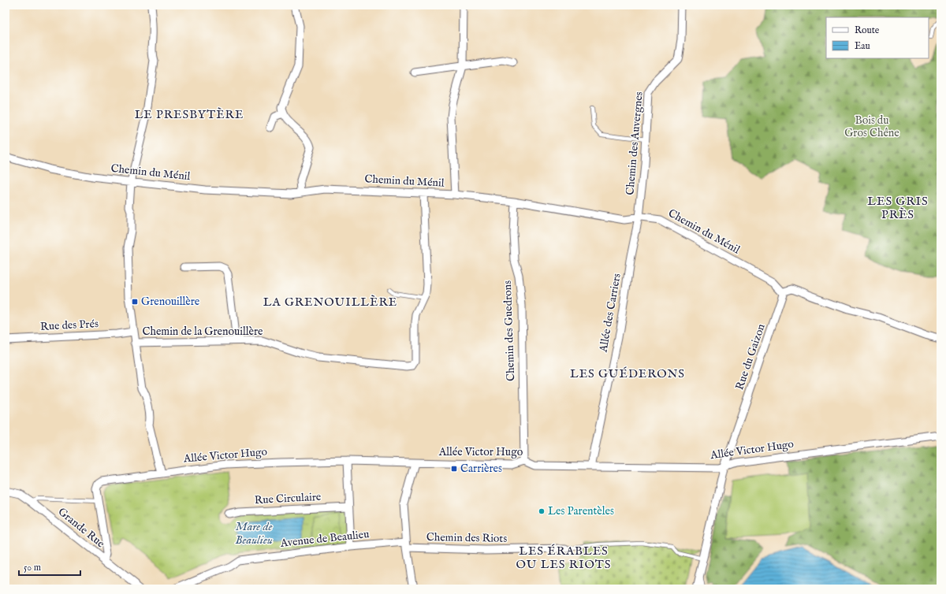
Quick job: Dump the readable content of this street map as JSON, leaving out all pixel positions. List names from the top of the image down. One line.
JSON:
{"streets":{"street":["Chemin des Auvergnes","Chemin du Ménil","Allée des Carriers","Rue des Prés","Chemin des Guedrons","Chemin de la Grenouillère","Rue du Gaizon","Allée Victor Hugo","Rue Circulaire","Grande Rue","Chemin des Riots","Avenue de Beaulieu"]},"crossings":[["Chemin des Auvergnes","Chemin du Ménil"],["Chemin des Auvergnes","Allée des Carriers"],["Chemin du Ménil","Allée des Carriers"],["Chemin du Ménil","Chemin des Guedrons"],["Chemin du Ménil","Chemin de la Grenouillère"],["Chemin du Ménil","Rue du Gaizon"],["Allée des Carriers","Allée Victor Hugo"],["Chemin des Guedrons","Allée Victor Hugo"],["Rue du Gaizon","Allée Victor Hugo"],["Allée Victor Hugo","Grande Rue"],["Chemin des Riots","Avenue de Beaulieu"]],"districts":["LE PRESBYTÈRE","LES GRIS PRÈS","LA GRENOUILLÈRE","LES GUÉDERONS","LES ÉRABLES OU LES RIOTS"],"water":["Mare de Beaulieu"],"parks":["Bois du Gros Chêne"],"places":{"transit":["Grenouillère","Carrières"],"other":["Les Parentèles"]},"legend":["Route","Eau"],"scale_bar":"50 m"}
